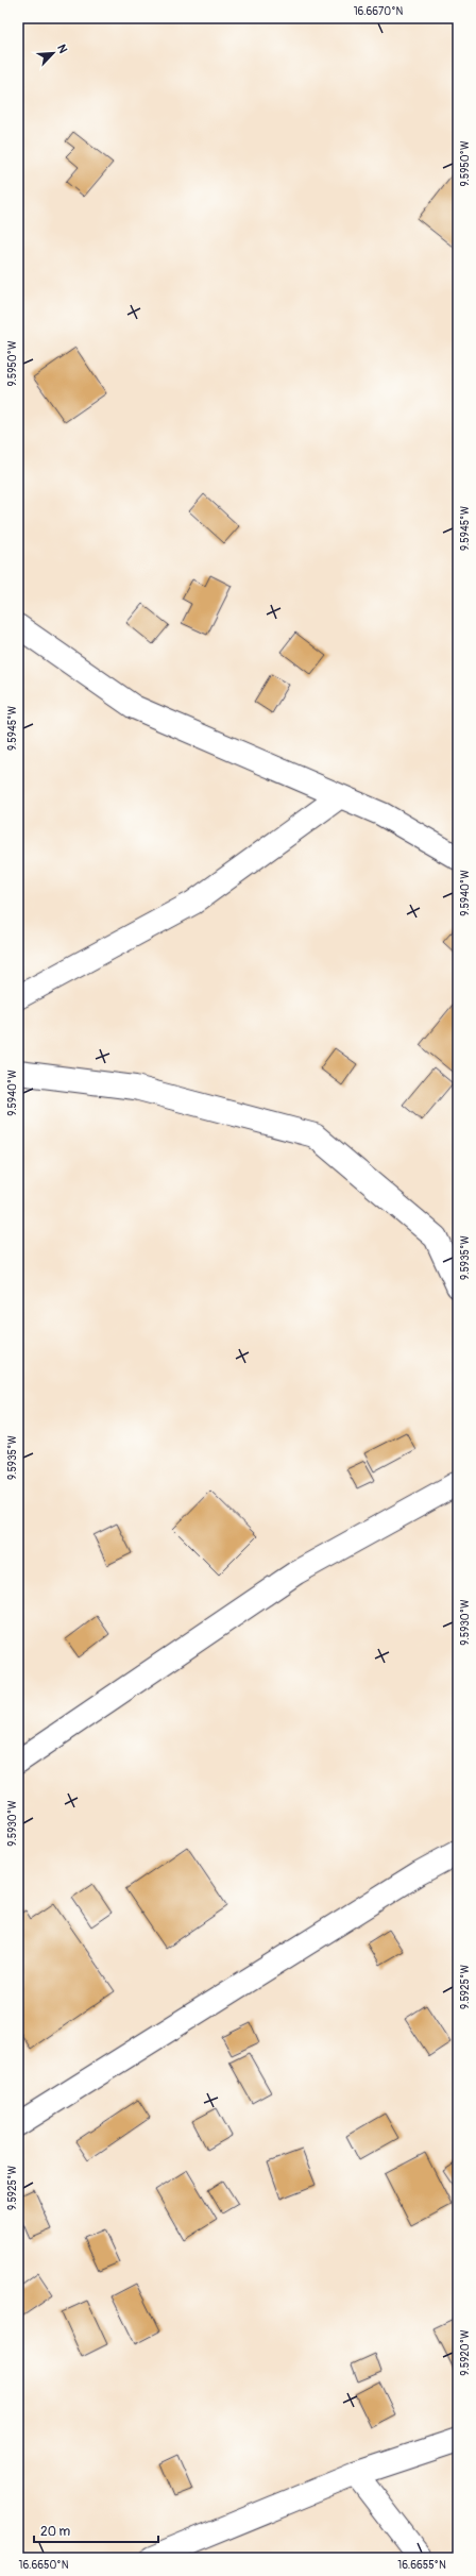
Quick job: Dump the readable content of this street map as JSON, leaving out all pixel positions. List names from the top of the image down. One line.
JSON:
{"scale_bar":"20 m","north":"top right","coordinates":["16.6670°N","9.5950°W","9.5945°W","9.5940°W","9.5935°W","9.5930°W","9.5925°W","9.5920°W","16.6650°N","16.6655°N"]}
